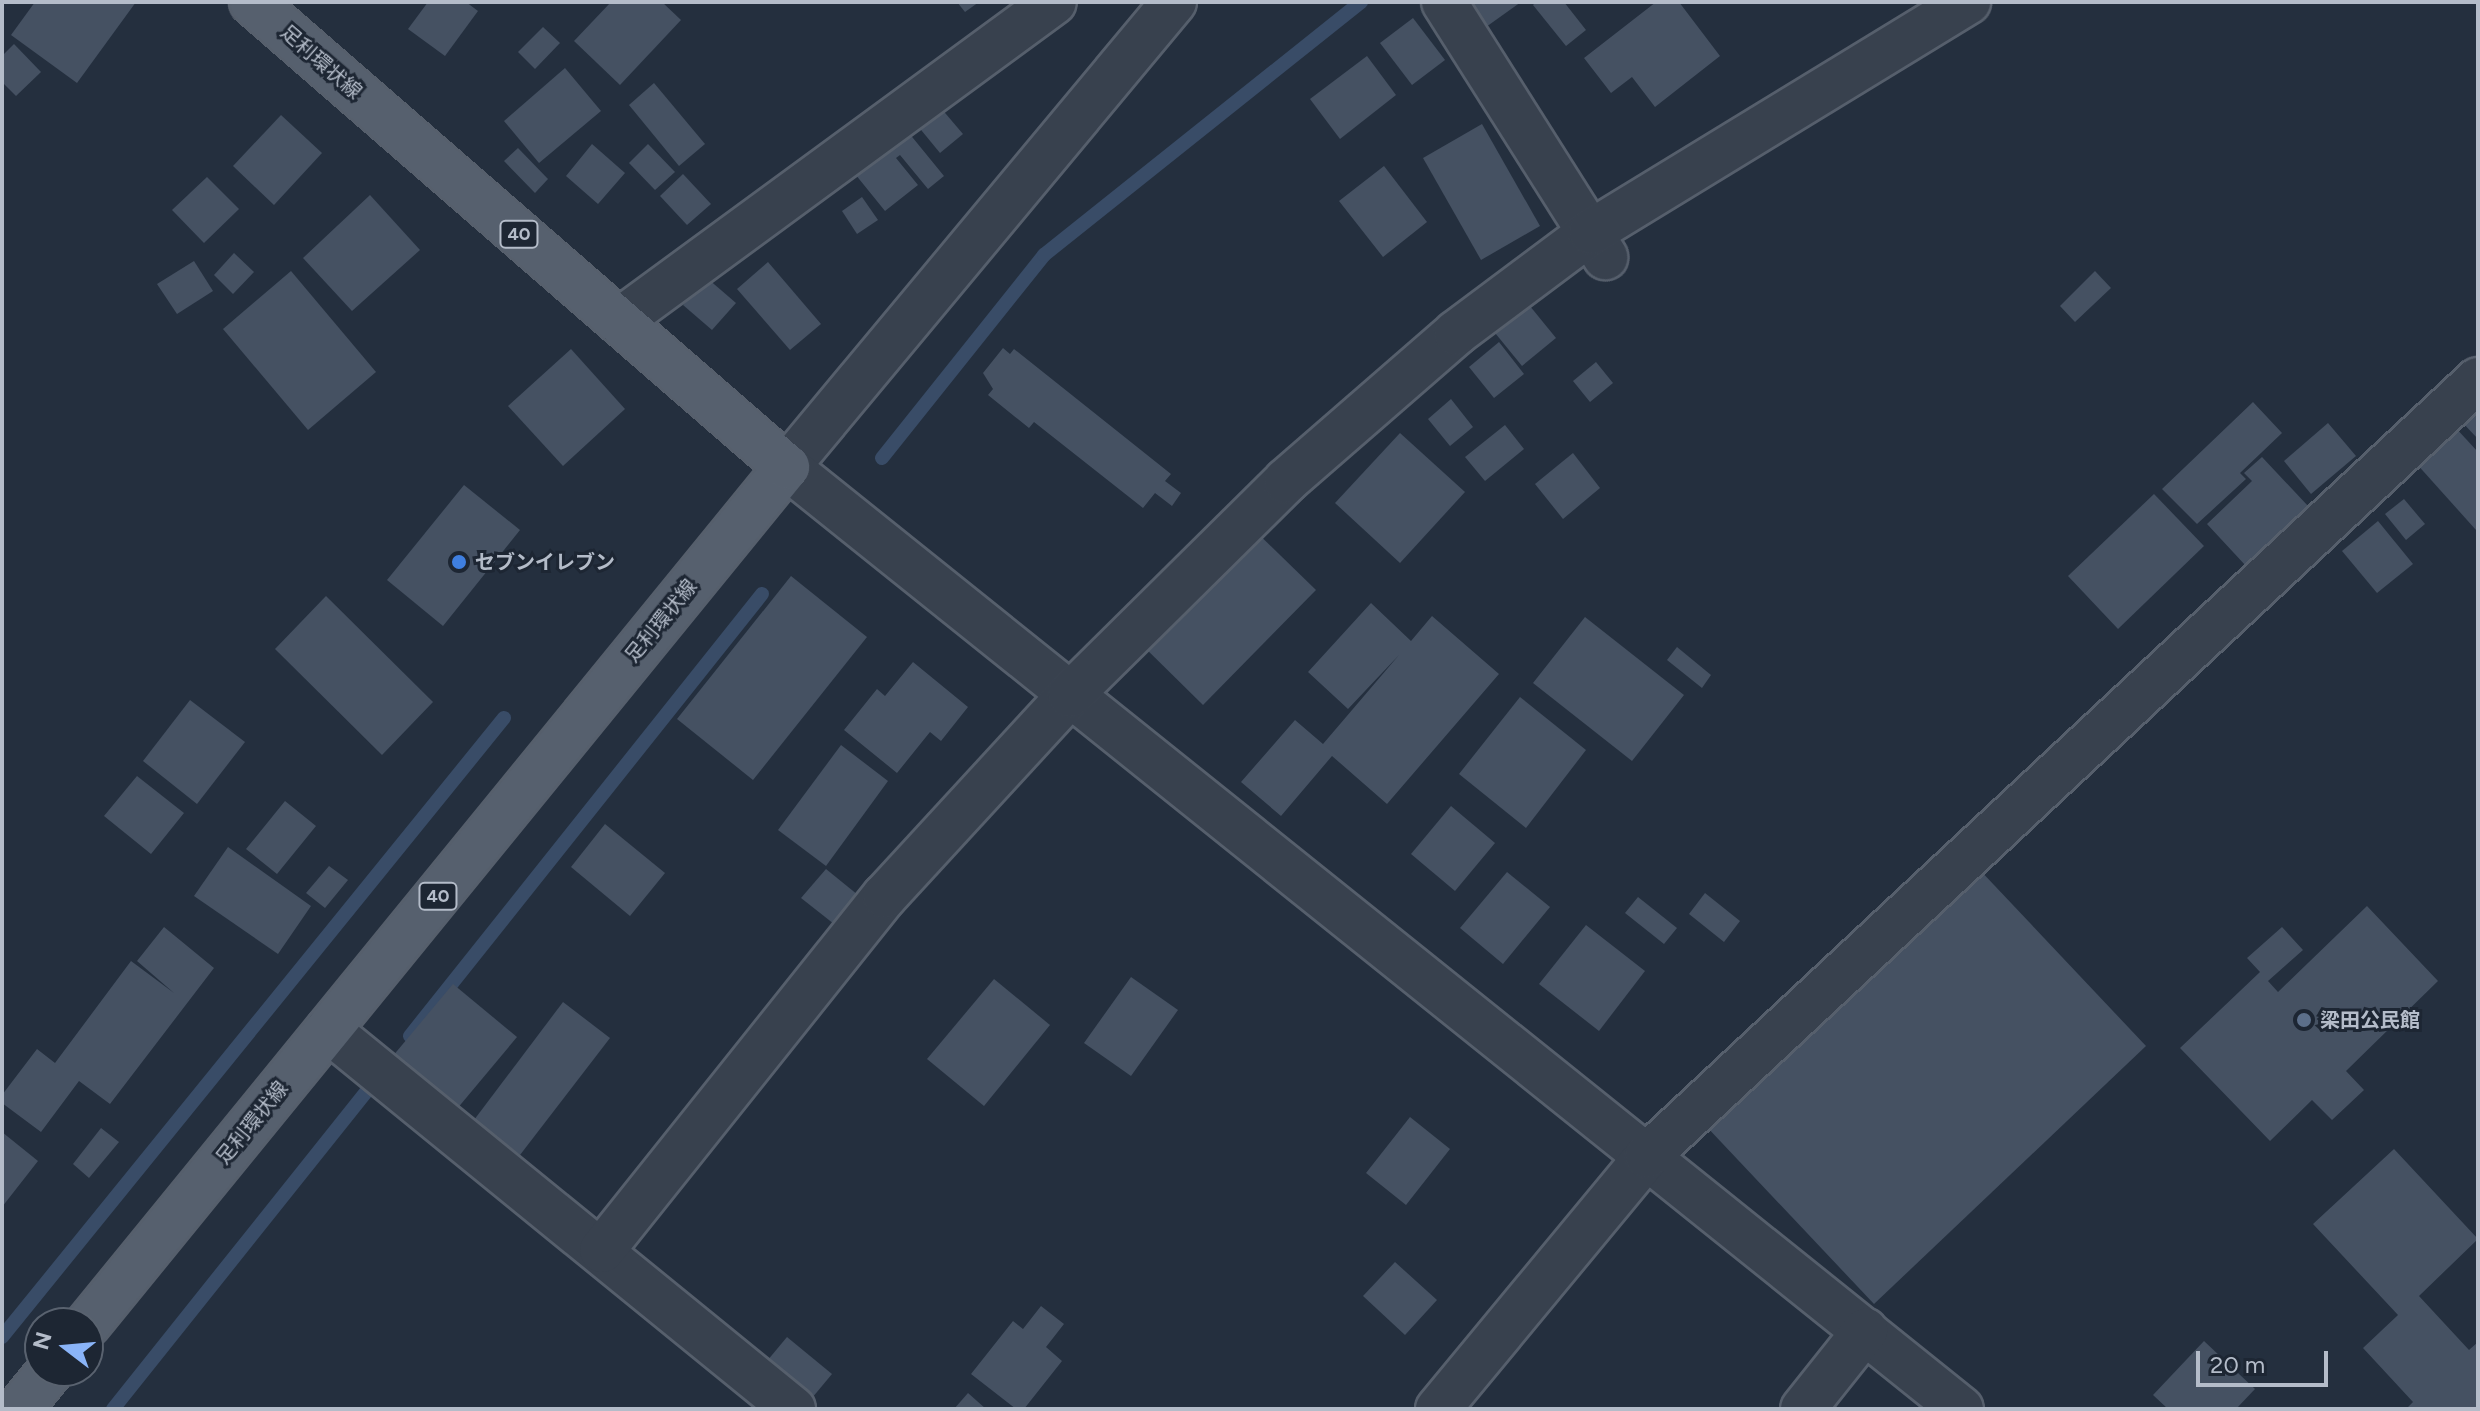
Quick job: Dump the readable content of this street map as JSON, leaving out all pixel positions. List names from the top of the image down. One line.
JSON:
{"streets":{"main road":["足利環状線","40"]},"places":["セブンイレブン","梁田公民館"],"scale_bar":"20 m","north":"left"}
